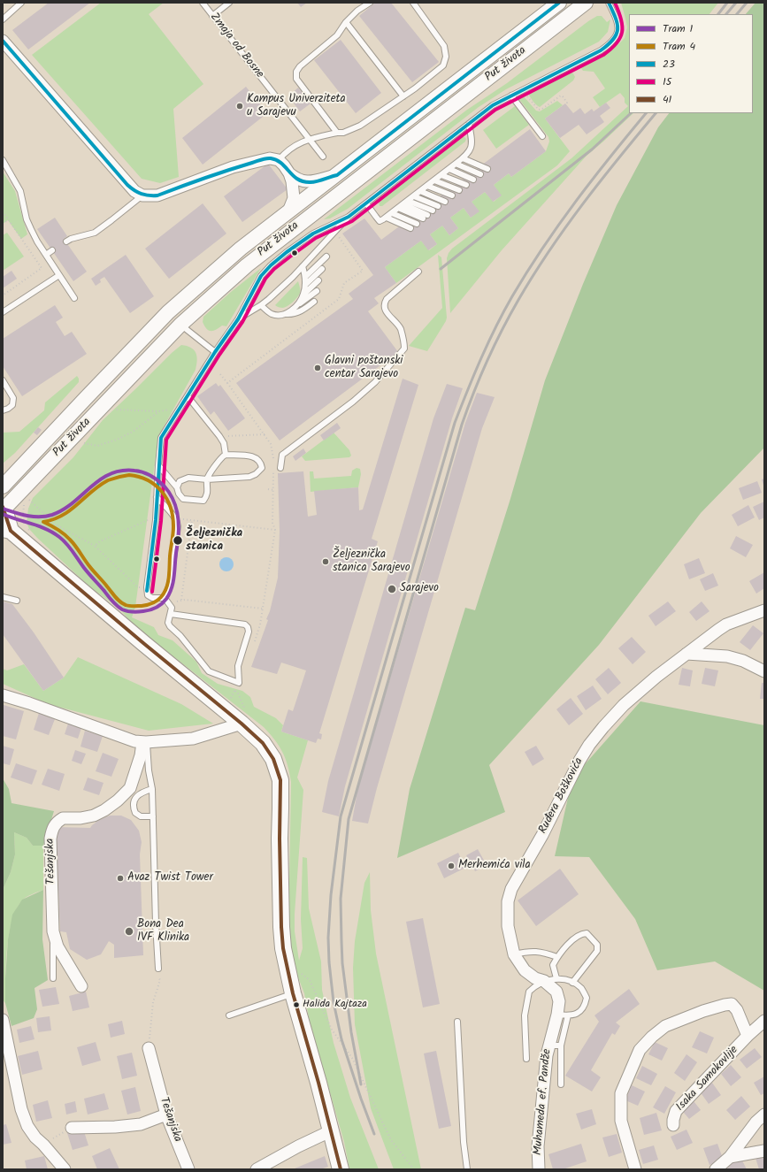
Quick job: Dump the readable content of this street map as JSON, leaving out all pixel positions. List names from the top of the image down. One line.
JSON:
{"streets":{"street":["Put života","Ruđera Boškovića","Tešanjska","Isaka Samokovlije","Muhameda ef. Pandže"],"lane":["Zmaja od Bosne"]},"crossings":[["Ruđera Boškovića","Muhameda ef. Pandže"]],"places":["Kampus Univerziteta u Sarajevu","Glavni poštanski centar Sarajevo","Željeznička stanica","Željeznička stanica Sarajevo","Sarajevo","Merhemića vila","Avaz Twist Tower","Bona Dea IVF Klinika","Halida Kajtaza"],"lines":["transit line 23","transit line 15","tram line 1","tram line 4","transit line 41"],"legend":["Tram 1","Tram 4","23","15","41"]}
